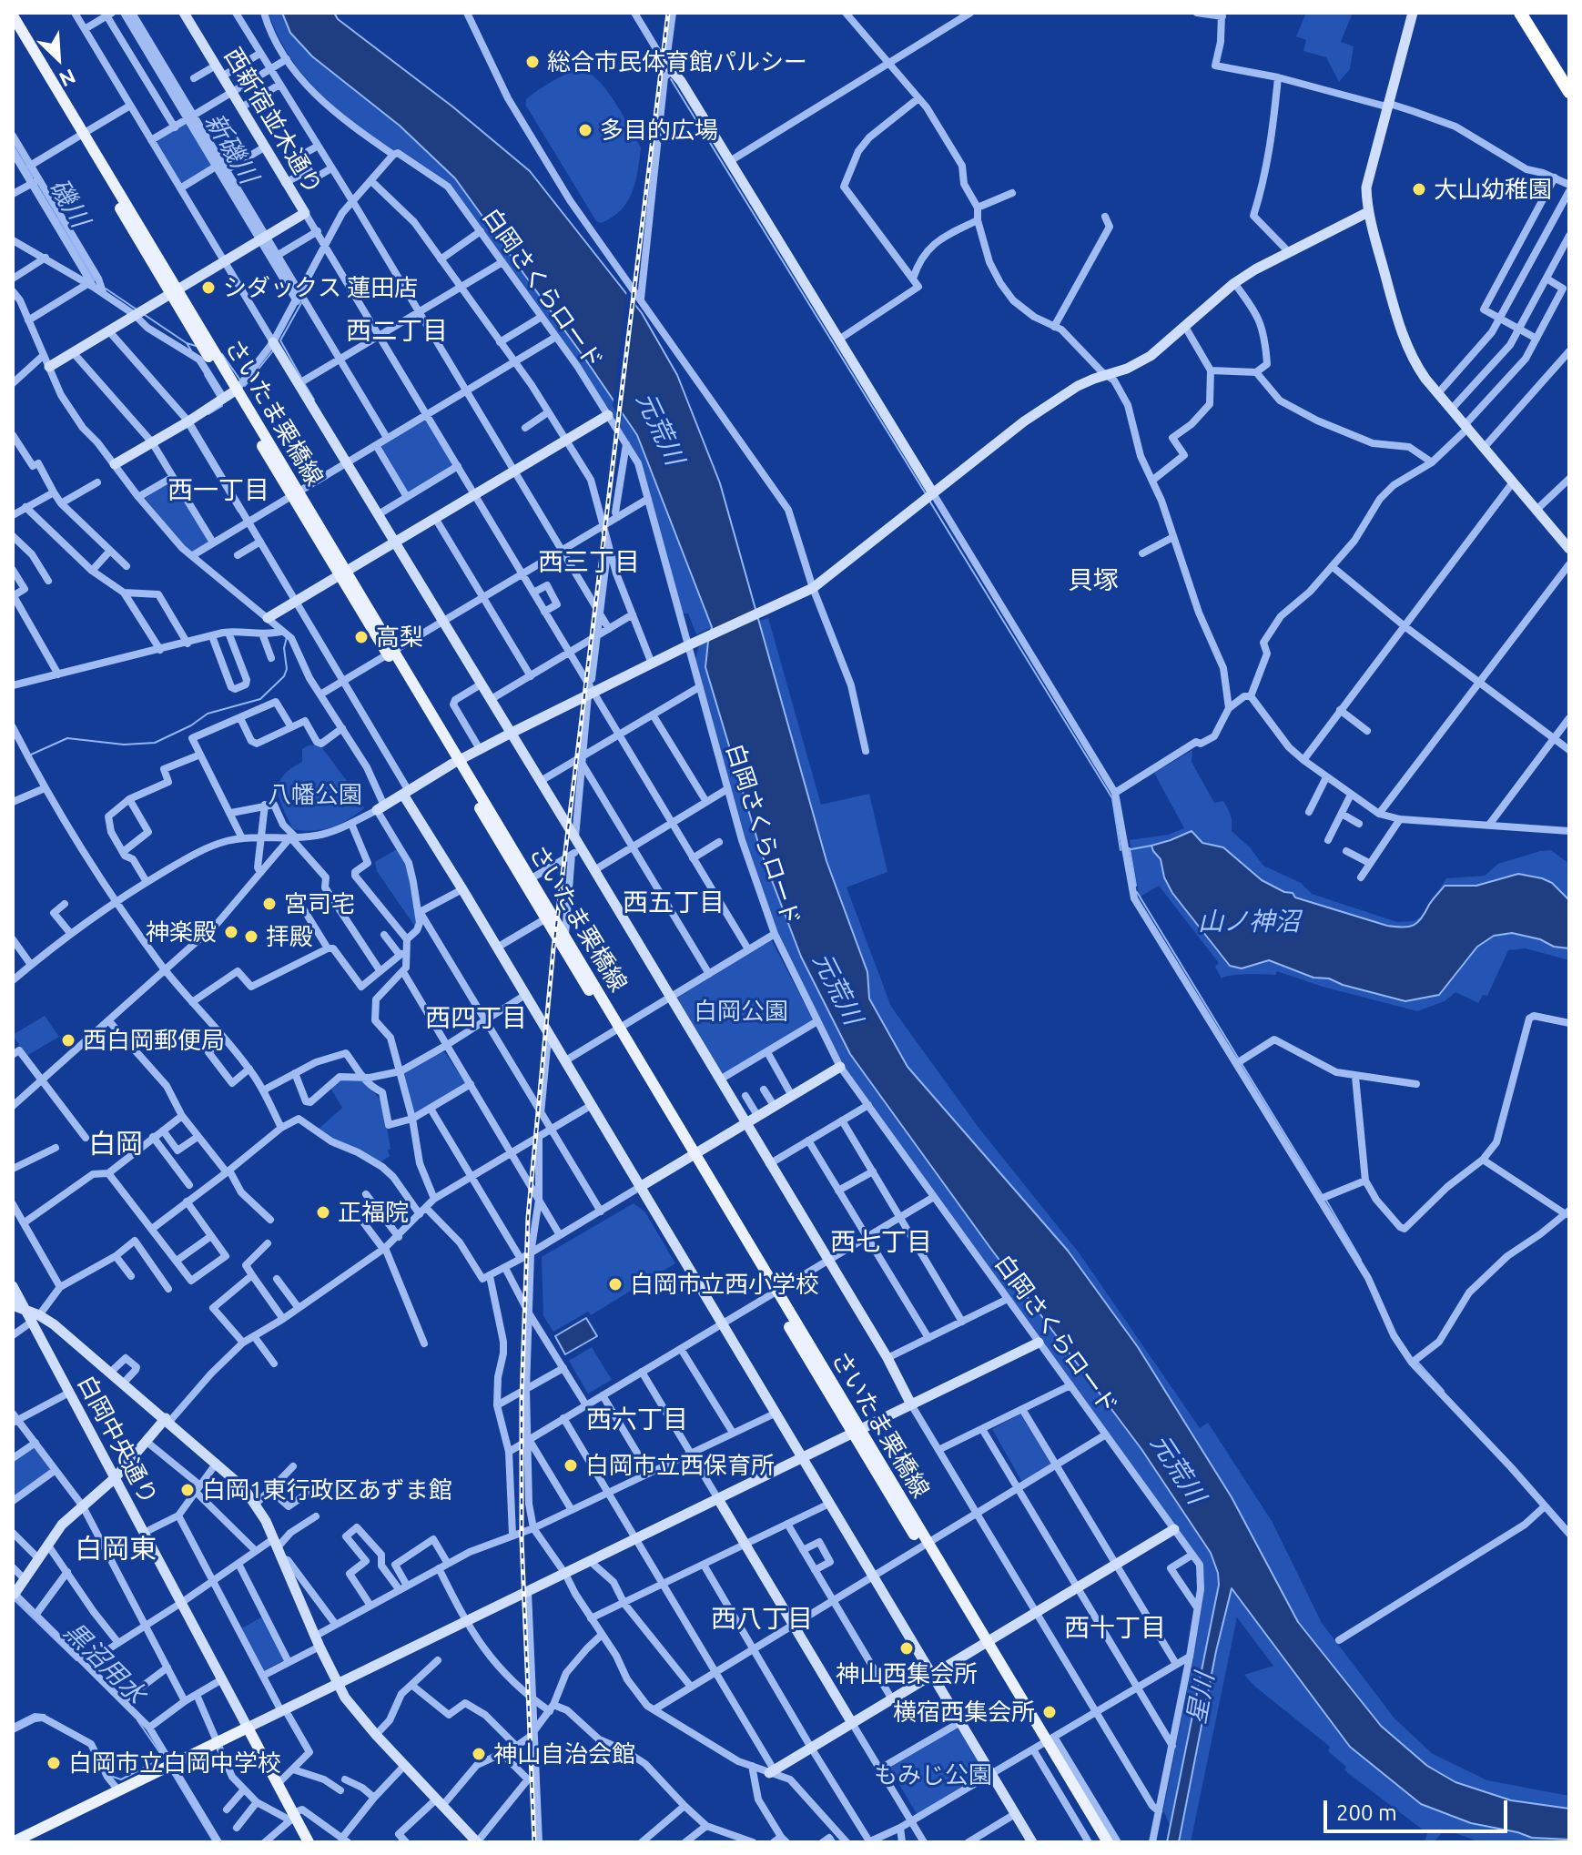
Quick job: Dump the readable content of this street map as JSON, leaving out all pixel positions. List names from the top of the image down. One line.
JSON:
{"streets":{"main road":["さいたま栗橋線"],"street":["西新宿並木通り","白岡さくらロード","白岡中央通り"]},"districts":["西二丁目","西一丁目","西三丁目","貝塚","西五丁目","西四丁目","白岡","西七丁目","西六丁目","白岡東","西八丁目","西十丁目"],"water":["新磯川","磯川","元荒川","山ノ神沼","黒沼用水","星川"],"parks":["八幡公園","白岡公園","もみじ公園"],"places":["総合市民体育館パルシー","多目的広場","大山幼稚園","シダックス 蓮田店","高梨","宮司宅","神楽殿","拝殿","西白岡郵便局","正福院","白岡市立西小学校","白岡市立西保育所","白岡1東行政区あずま館","神山西集会所","横宿西集会所","神山自治会館","白岡市立白岡中学校"],"scale_bar":"200 m","north":"bottom right"}
